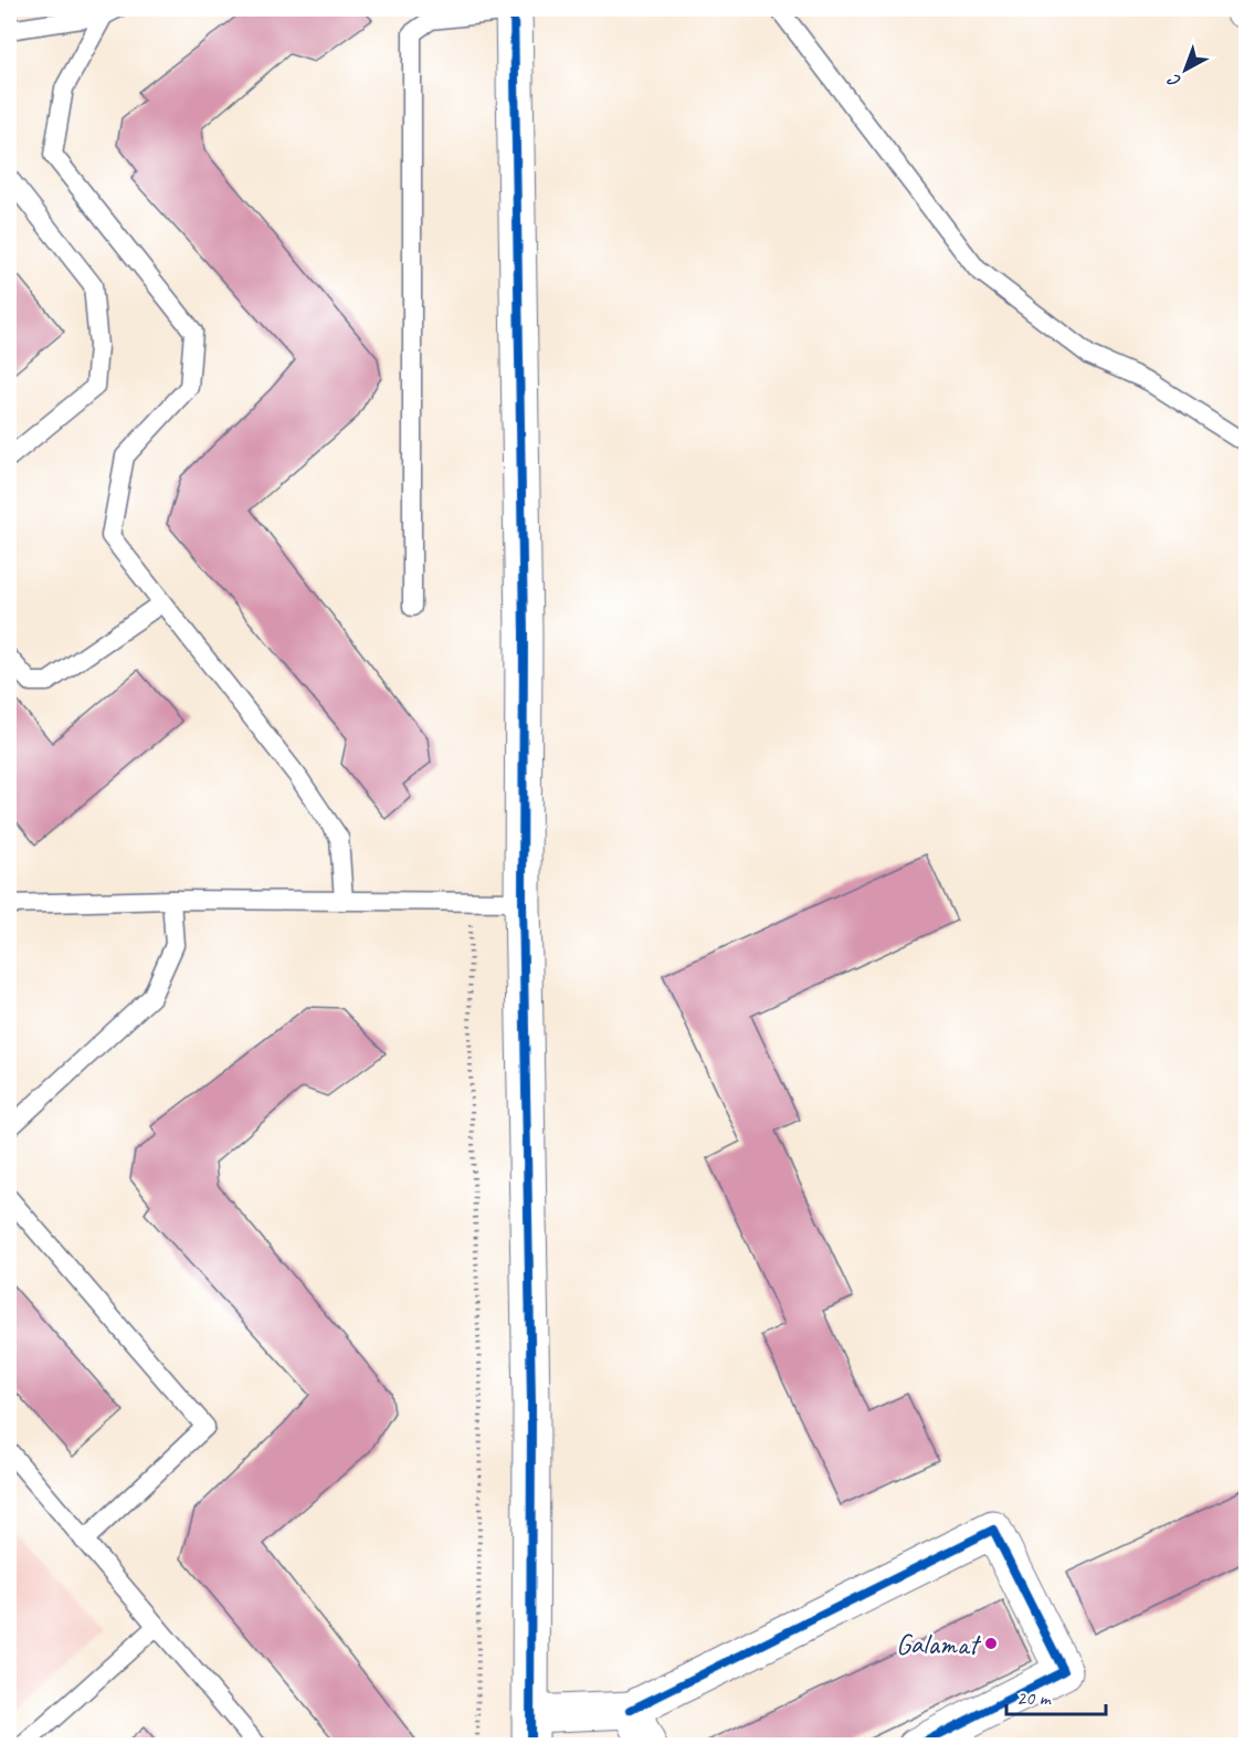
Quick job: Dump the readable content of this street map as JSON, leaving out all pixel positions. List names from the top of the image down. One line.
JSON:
{"places":["Galamat"],"scale_bar":"20 m","north":"bottom left"}
